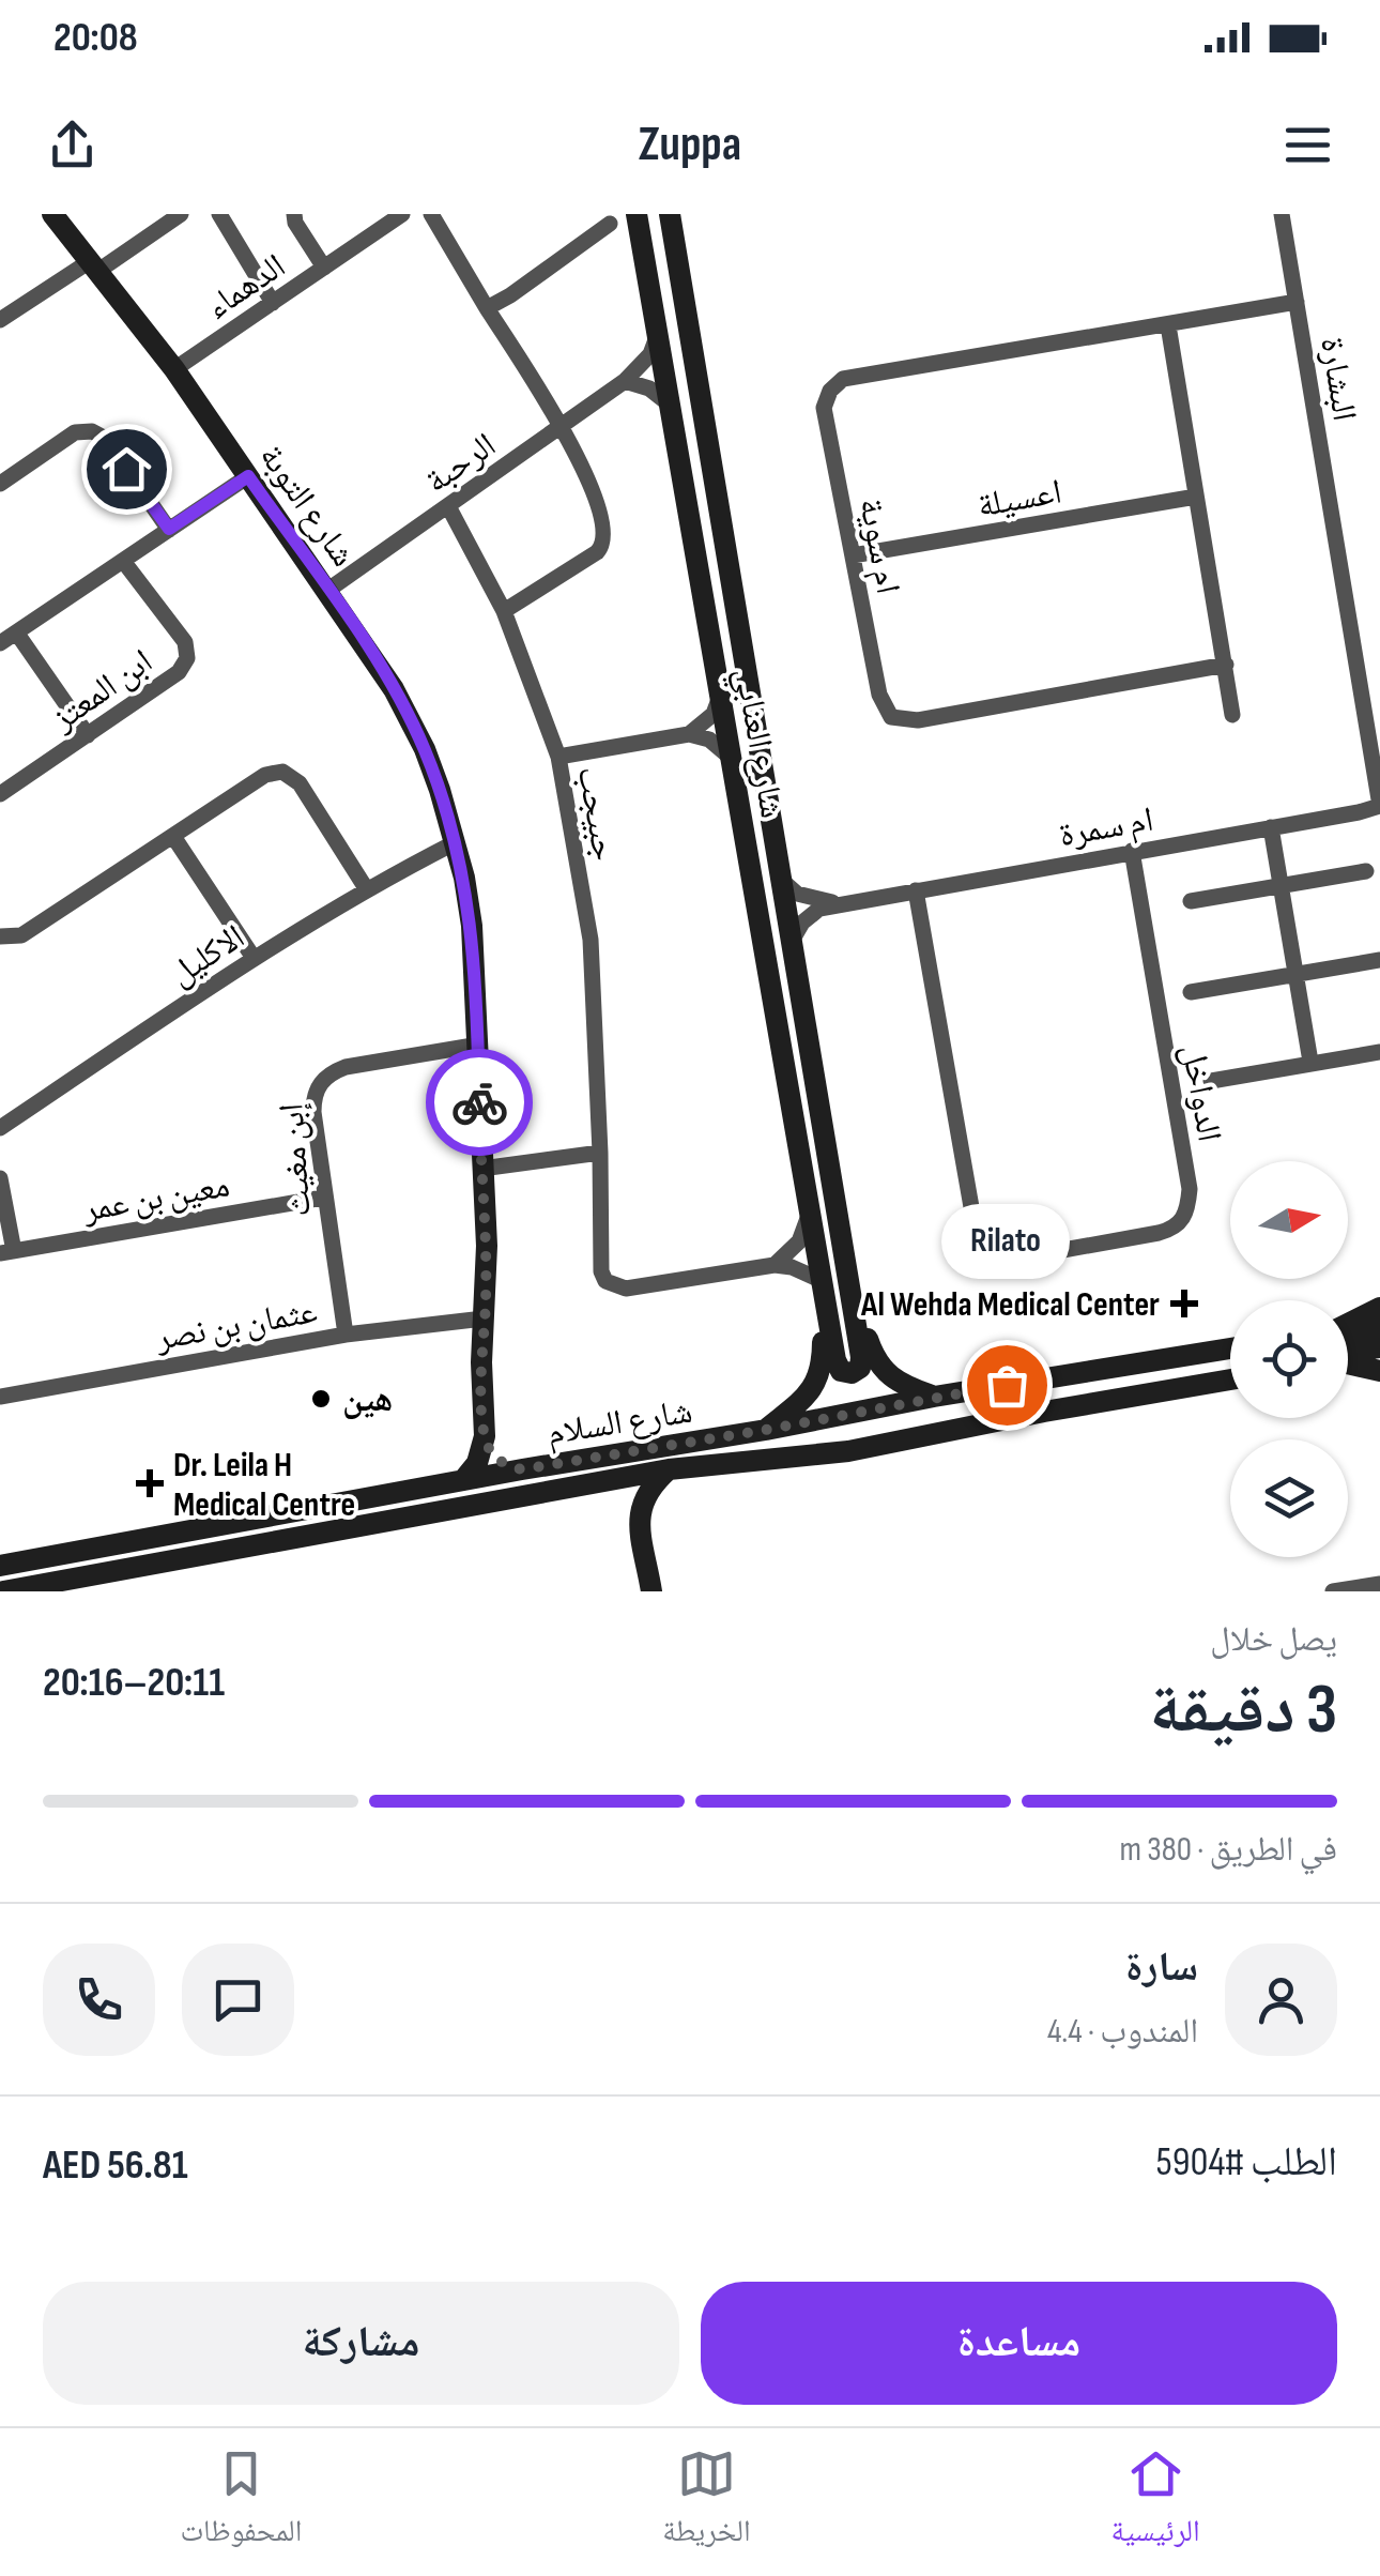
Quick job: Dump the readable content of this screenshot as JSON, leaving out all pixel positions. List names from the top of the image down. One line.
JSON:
{"streets":{"street":["الدهماء","البشارة","الرحبة","اعسيلة","شارع التوبة","ام سوية","ابن المعتز","شارع العنابي","جبيجب","ام سمرة","الاكليل","الدواخل","إبن مغيث","معين بن عمر","عثمان بن نصر","شارع السلام"]},"crossings":[["الدهماء","شارع التوبة"],["البشارة","ام سوية"],["البشارة","ام سمرة"],["الرحبة","شارع التوبة"],["الرحبة","شارع العنابي"],["الرحبة","جبيجب"],["اعسيلة","ام سوية"],["شارع التوبة","الاكليل"],["شارع التوبة","إبن مغيث"],["شارع التوبة","عثمان بن نصر"],["شارع التوبة","شارع السلام"],["شارع العنابي","جبيجب"],["شارع العنابي","ام سمرة"],["ام سمرة","الدواخل"],["إبن مغيث","معين بن عمر"],["إبن مغيث","عثمان بن نصر"]],"places":{"health":["Al Wehda Medical Center","Dr. Leila H Medical Centre"],"other":["Rilato","هين"]},"north":"right","page":{"status":"20:08","header":"Zuppa","bubble":"Rilato","heading":["3 دقيقة","يصل خلال","20:11–20:16"],"panel":["سارة","المندوب · 4.4","الطلب #5904","AED 56.81"],"bar":"في الطريق · 380 m","buttons":["مساعدة","مشاركة"],"tabs":["الرئيسية","الخريطة","المحفوظات"]}}
